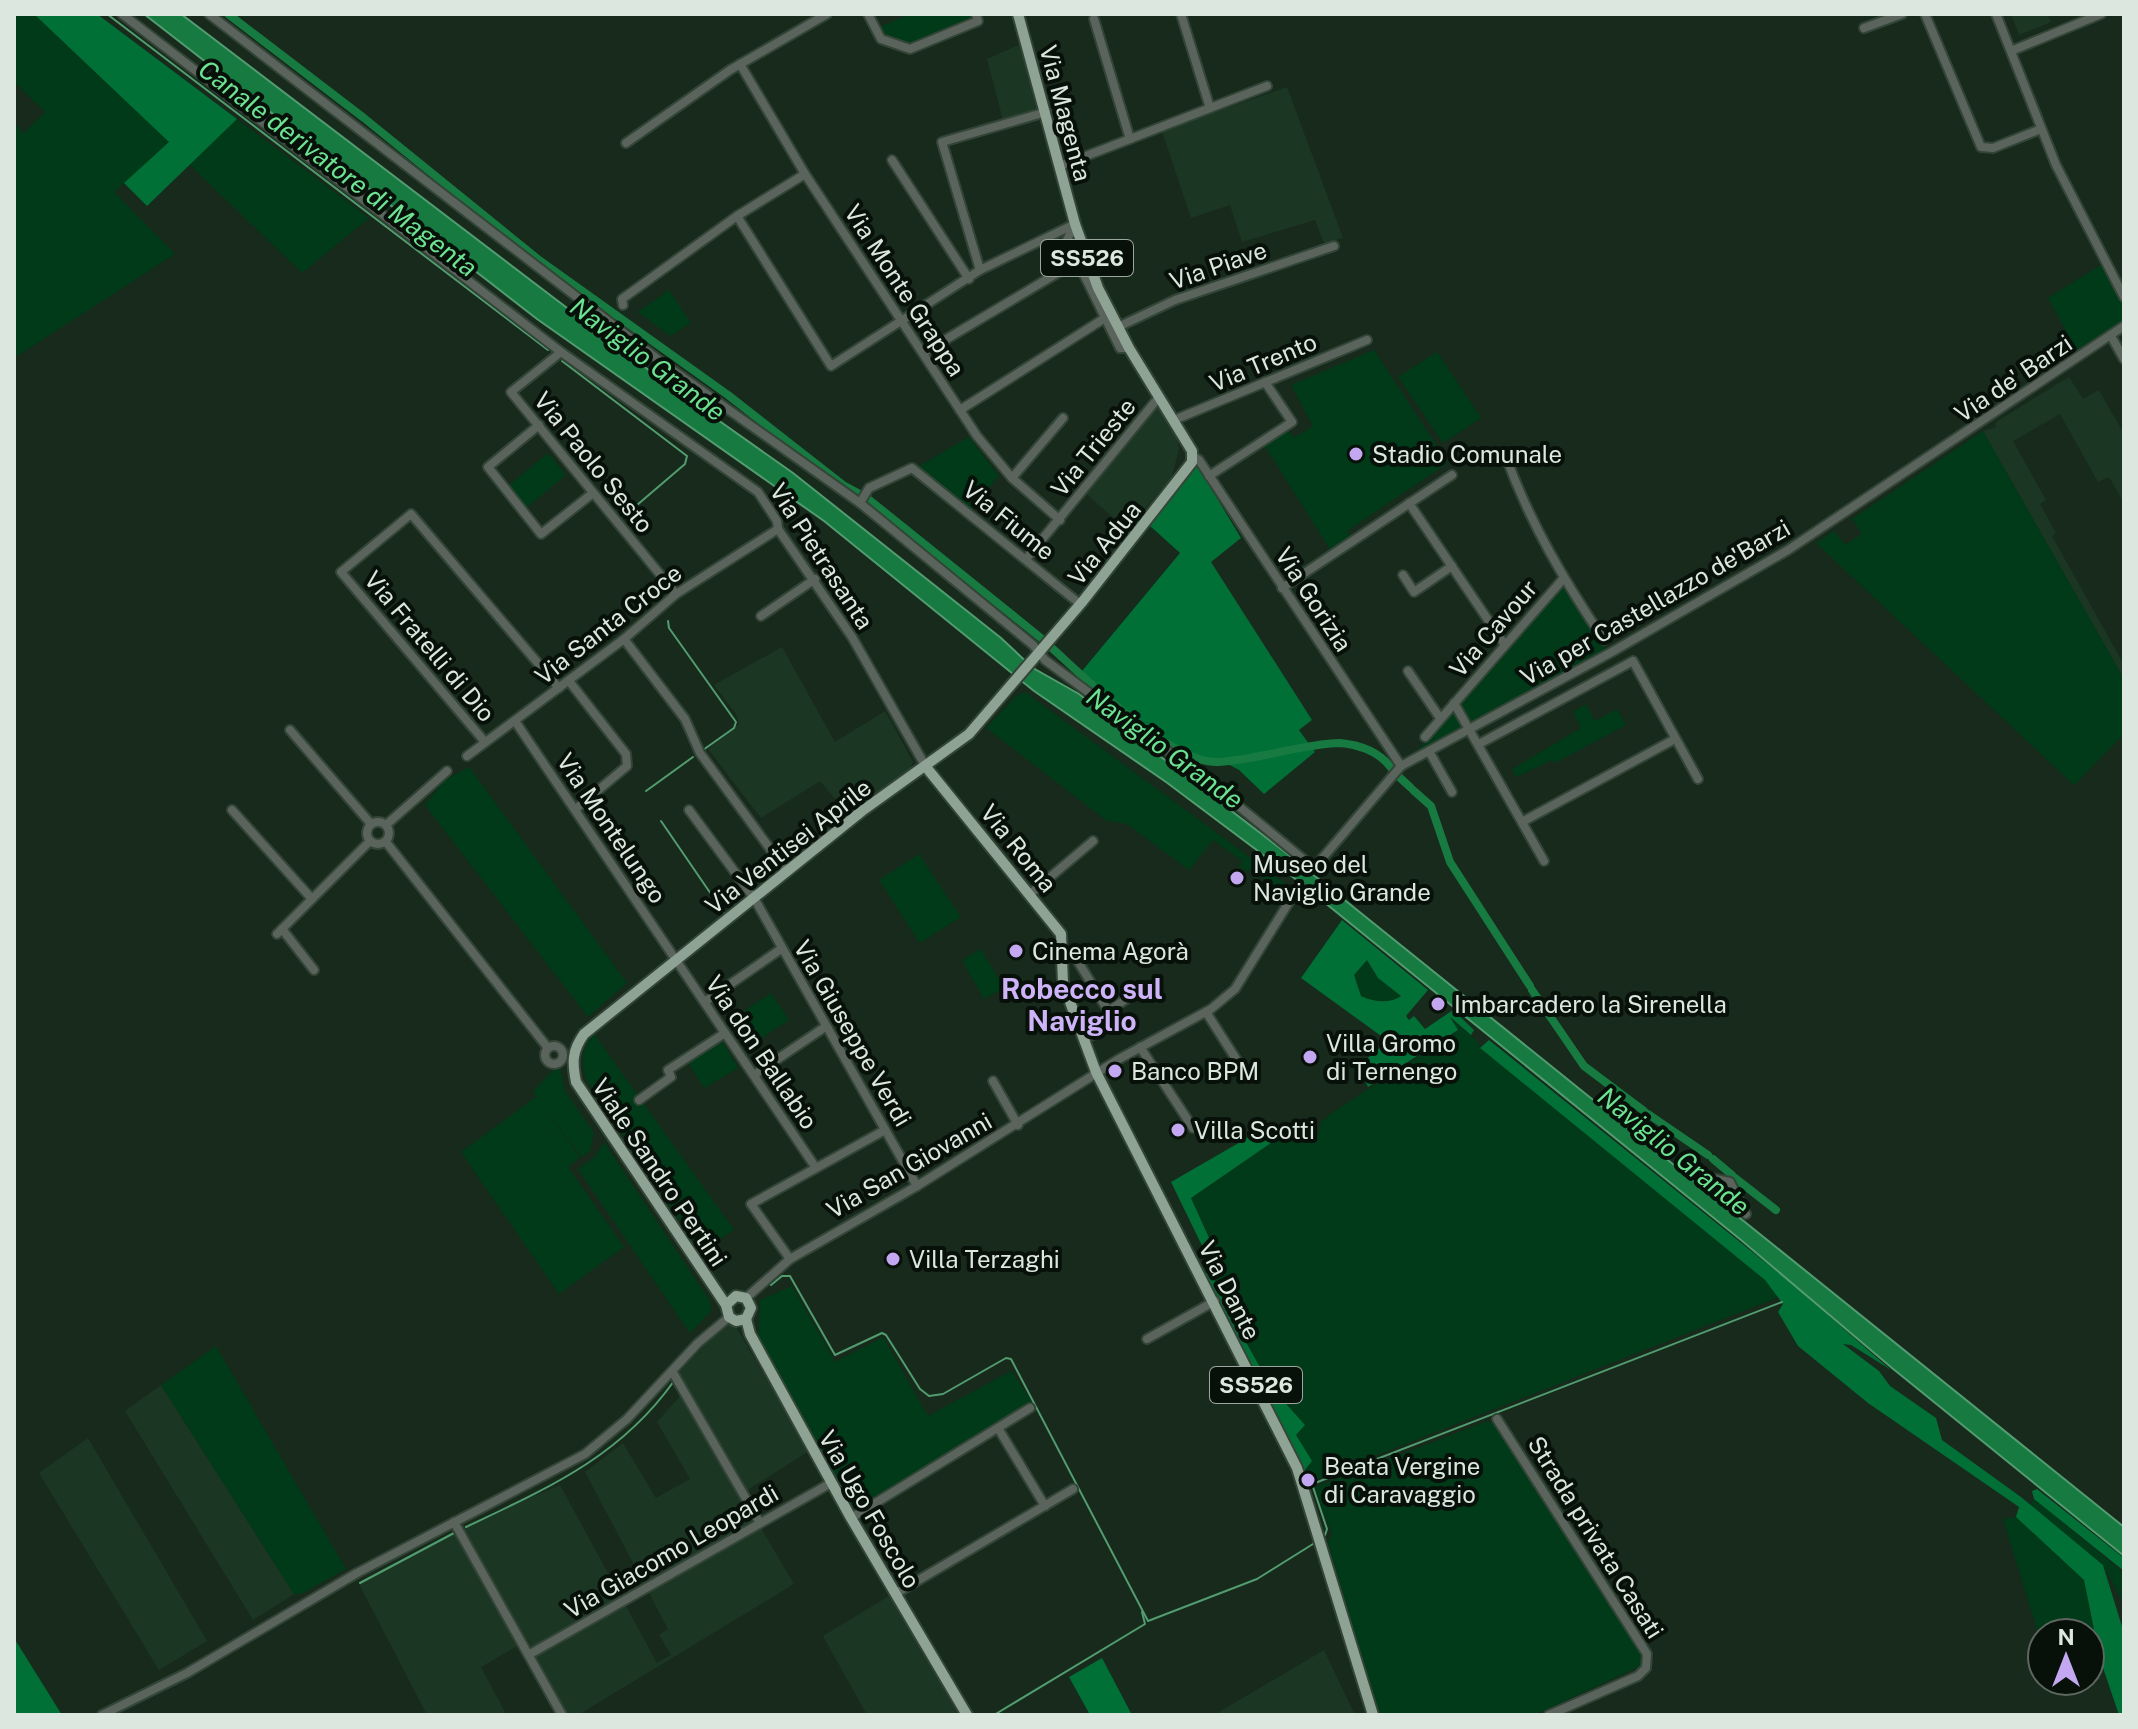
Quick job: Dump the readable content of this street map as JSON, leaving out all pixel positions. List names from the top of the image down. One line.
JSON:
{"streets":{"main road":["Via Magenta","SS526","Via Adua","Via Ventisei Aprile","Via Roma","Viale Sandro Pertini","Via Dante","Via Ugo Foscolo"],"street":["Via Piave","Via Monte Grappa","Via Trento","Via de' Barzi","Via Trieste","Via Paolo Sesto","Via Fiume","Via Pietrasanta","Via Gorizia","Via per Castellazzo de'Barzi","Via Santa Croce","Via Cavour","Via Fratelli di Dio","Via Montelungo","Via Giuseppe Verdi","Via don Ballabio","Via San Giovanni","Strada privata Casati","Via Giacomo Leopardi"]},"crossings":[["Via Magenta","Via Piave"],["Via Magenta","Via Trento"],["Via Magenta","Via Trieste"],["Via Magenta","Via Adua"],["Via Magenta","Via Gorizia"],["SS526","Via Roma"],["SS526","Via San Giovanni"],["SS526","Via Dante"],["Via Monte Grappa","Via Trieste"],["Via de' Barzi","Via per Castellazzo de'Barzi"],["Via Trieste","Via Fiume"],["Via Paolo Sesto","Via Pietrasanta"],["Via Paolo Sesto","Via Santa Croce"],["Via Fiume","Via Adua"],["Via Adua","Via Gorizia"],["Via Pietrasanta","Via Santa Croce"],["Via Pietrasanta","Via Ventisei Aprile"],["Via Pietrasanta","Via Roma"],["Via Gorizia","Via per Castellazzo de'Barzi"],["Via per Castellazzo de'Barzi","Via Cavour"],["Via Santa Croce","Via Fratelli di Dio"],["Via Santa Croce","Via Montelungo"],["Via Montelungo","Via Ventisei Aprile"],["Via Montelungo","Via don Ballabio"],["Via Montelungo","Viale Sandro Pertini"],["Via Ventisei Aprile","Via Roma"],["Via Ventisei Aprile","Via Giuseppe Verdi"],["Via Ventisei Aprile","Via don Ballabio"],["Via Ventisei Aprile","Viale Sandro Pertini"],["Via Giuseppe Verdi","Via San Giovanni"],["Via don Ballabio","Viale Sandro Pertini"],["Via San Giovanni","Viale Sandro Pertini"],["Via San Giovanni","Via Dante"],["Via San Giovanni","Via Ugo Foscolo"],["Viale Sandro Pertini","Via Ugo Foscolo"],["Via Ugo Foscolo","Via Giacomo Leopardi"]],"districts":["Robecco sul Naviglio"],"water":["Canale derivatore di Magenta","Naviglio Grande"],"places":["Stadio Comunale","Museo del Naviglio Grande","Cinema Agorà","Imbarcadero la Sirenella","Villa Gromo di Ternengo","Banco BPM","Villa Scotti","Villa Terzaghi","Beata Vergine di Caravaggio"],"north":"top"}
